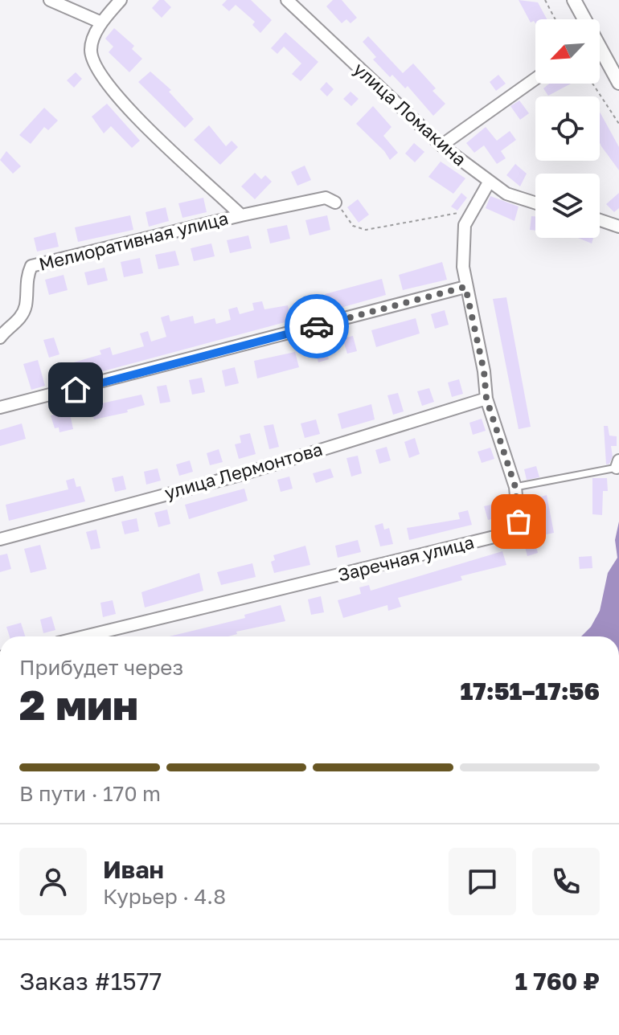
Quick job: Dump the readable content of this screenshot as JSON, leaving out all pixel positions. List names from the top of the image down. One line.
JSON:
{"streets":{"street":["улица Ломакина","Мелиоративная улица","улица Лермонтова","Заречная улица"]},"crossings":[["улица Ломакина","Заречная улица"],["улица Лермонтова","Заречная улица"]],"north":"bottom left","page":{"heading":["2 мин","Прибудет через","17:51–17:56"],"panel":["Иван","Курьер · 4.8","Заказ #1577","1 760 ₽"],"bar":"В пути · 170 m"}}
